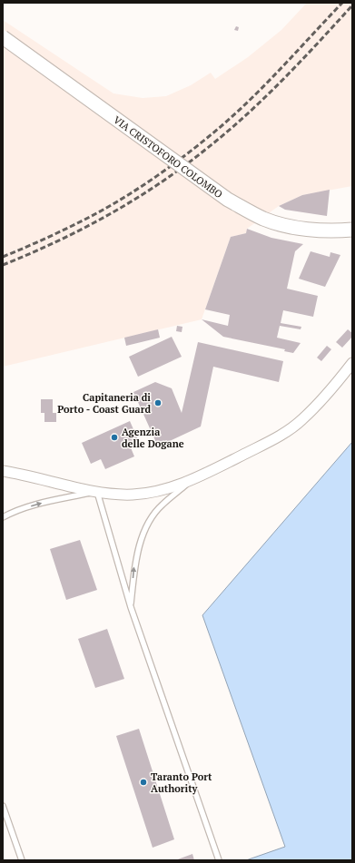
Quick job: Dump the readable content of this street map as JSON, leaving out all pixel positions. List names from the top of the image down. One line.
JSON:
{"streets":{"main road":["VIA CRISTOFORO COLOMBO"]},"places":["Capitaneria di Porto - Coast Guard","Agenzia delle Dogane","Taranto Port Authority"]}
